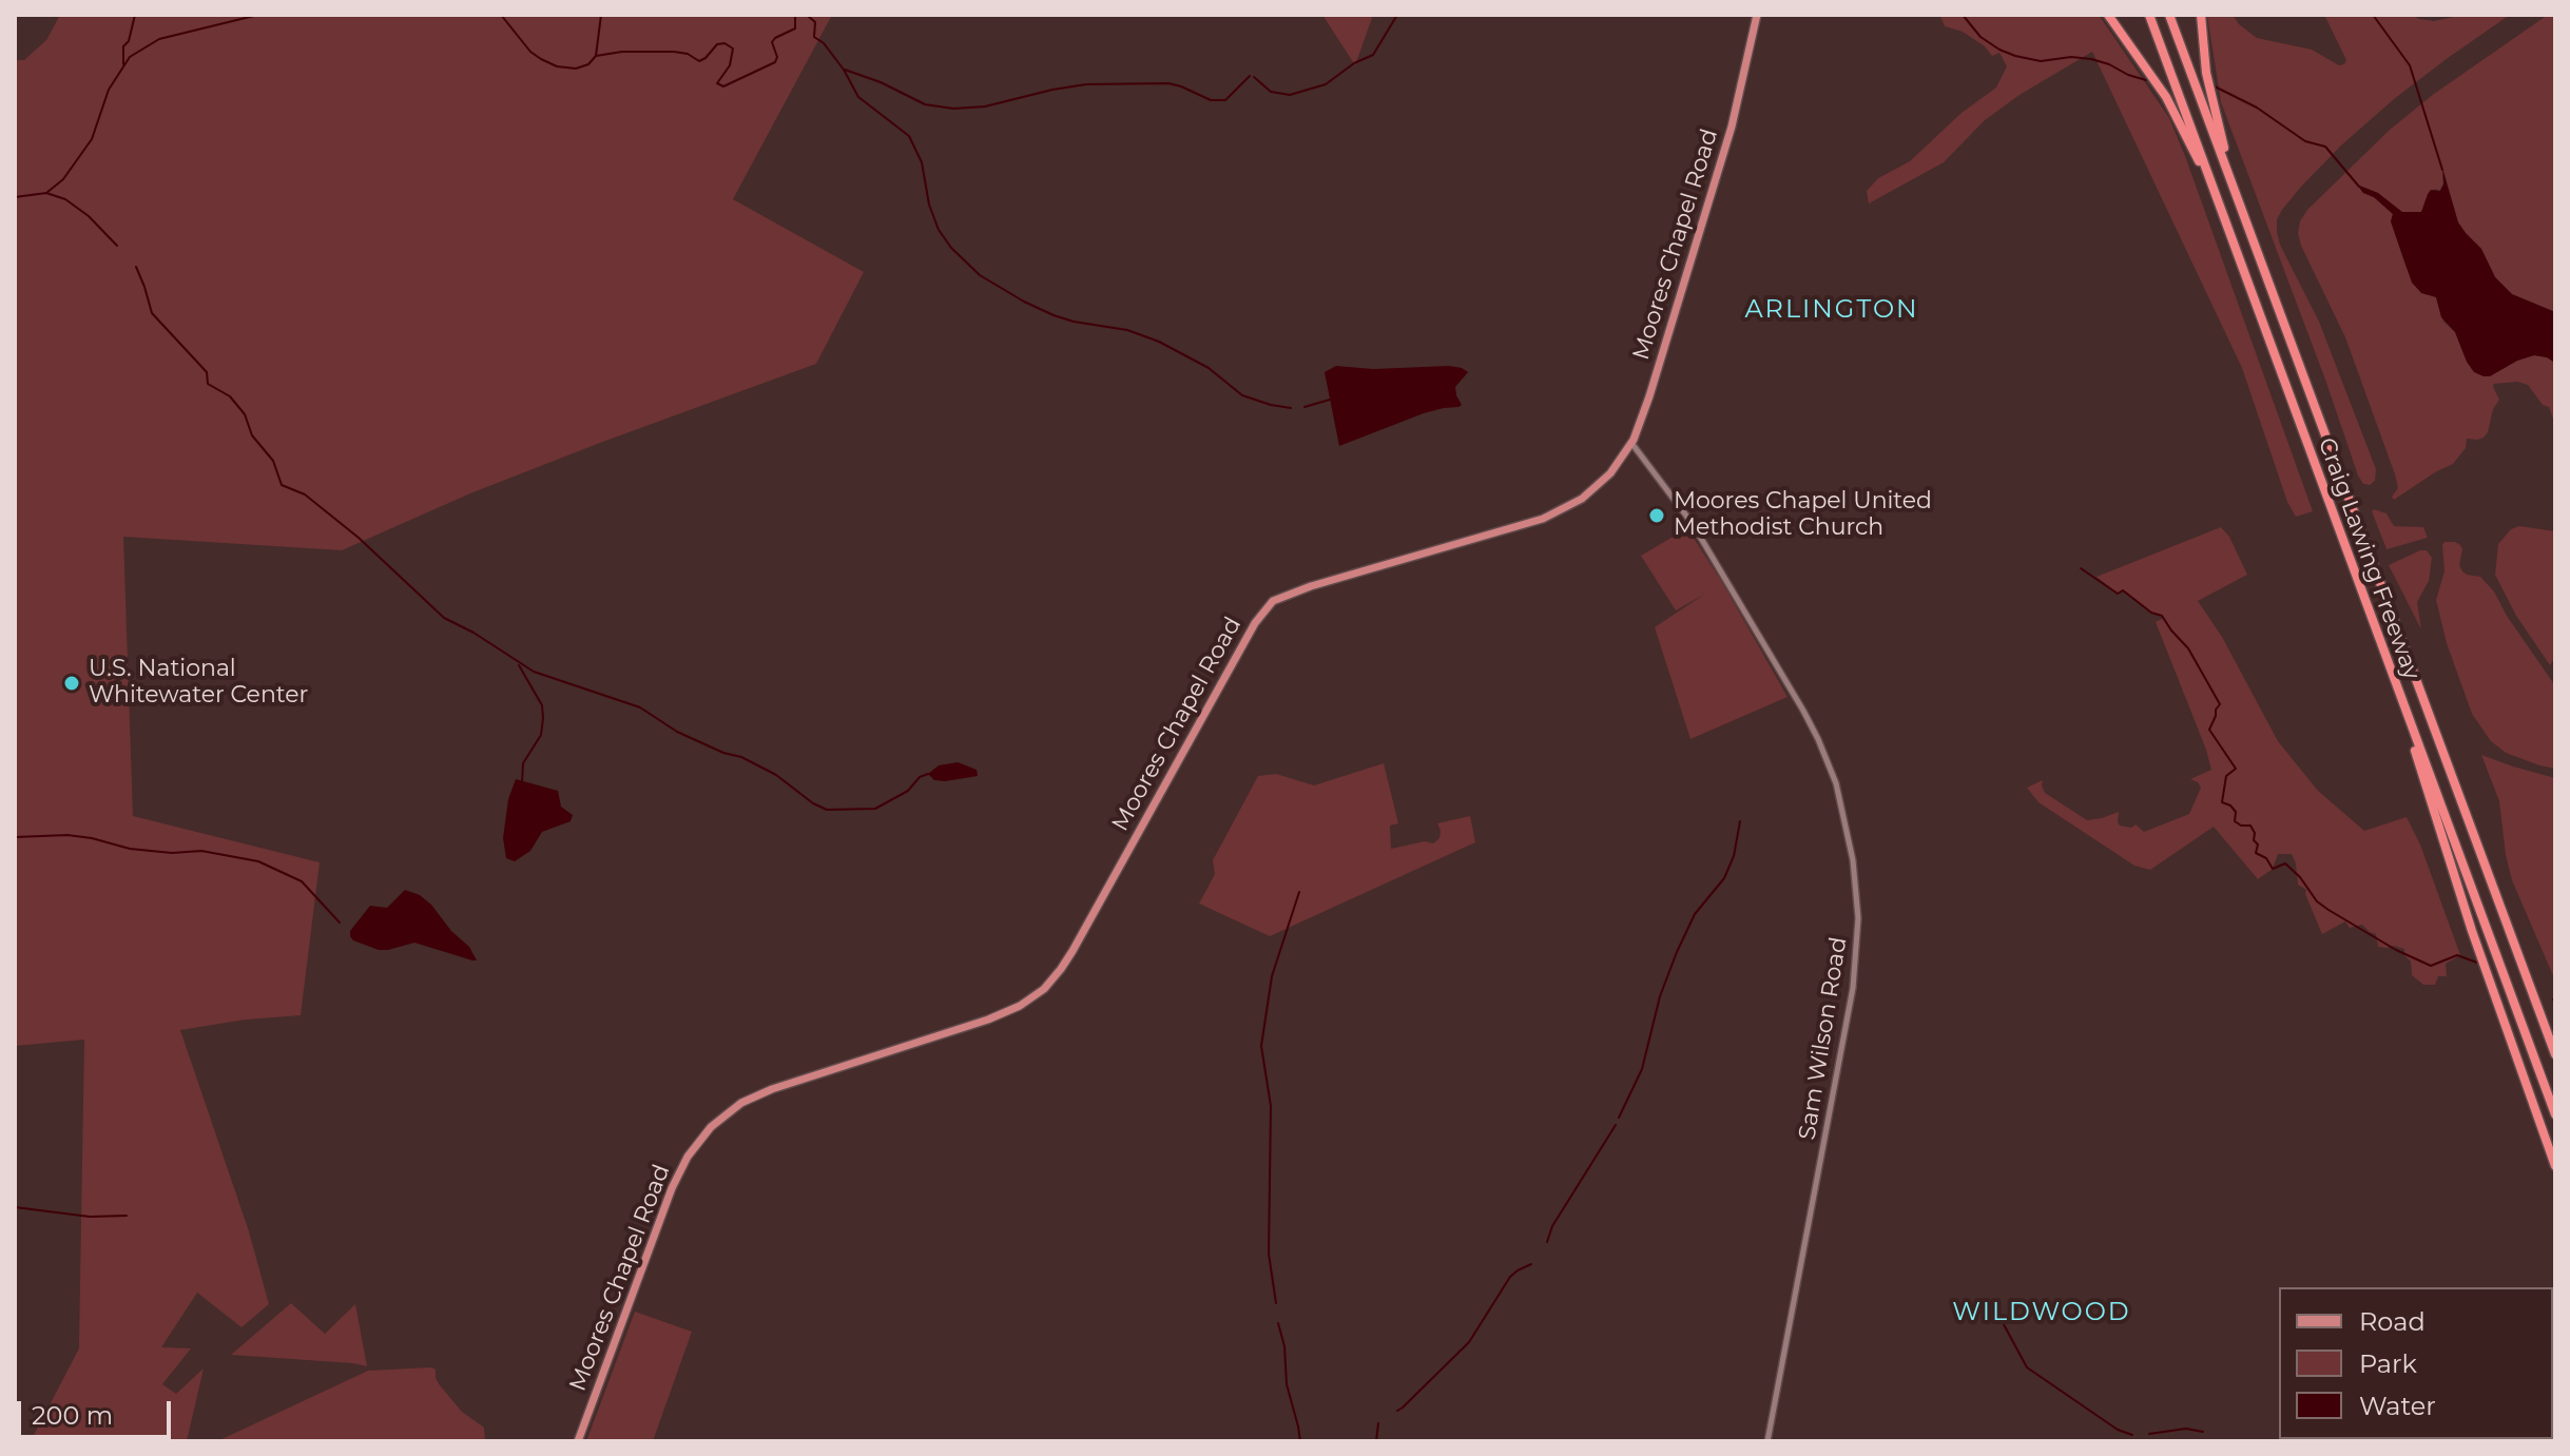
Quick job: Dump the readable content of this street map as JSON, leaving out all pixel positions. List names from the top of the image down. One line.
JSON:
{"streets":{"highway":["Craig Lawing Freeway"],"main road":["Moores Chapel Road"],"street":["Sam Wilson Road"]},"crossings":[["Moores Chapel Road","Sam Wilson Road"]],"districts":["ARLINGTON","WILDWOOD"],"places":["Moores Chapel United Methodist Church","U.S. National Whitewater Center"],"legend":["Road","Park","Water"],"scale_bar":"200 m"}
